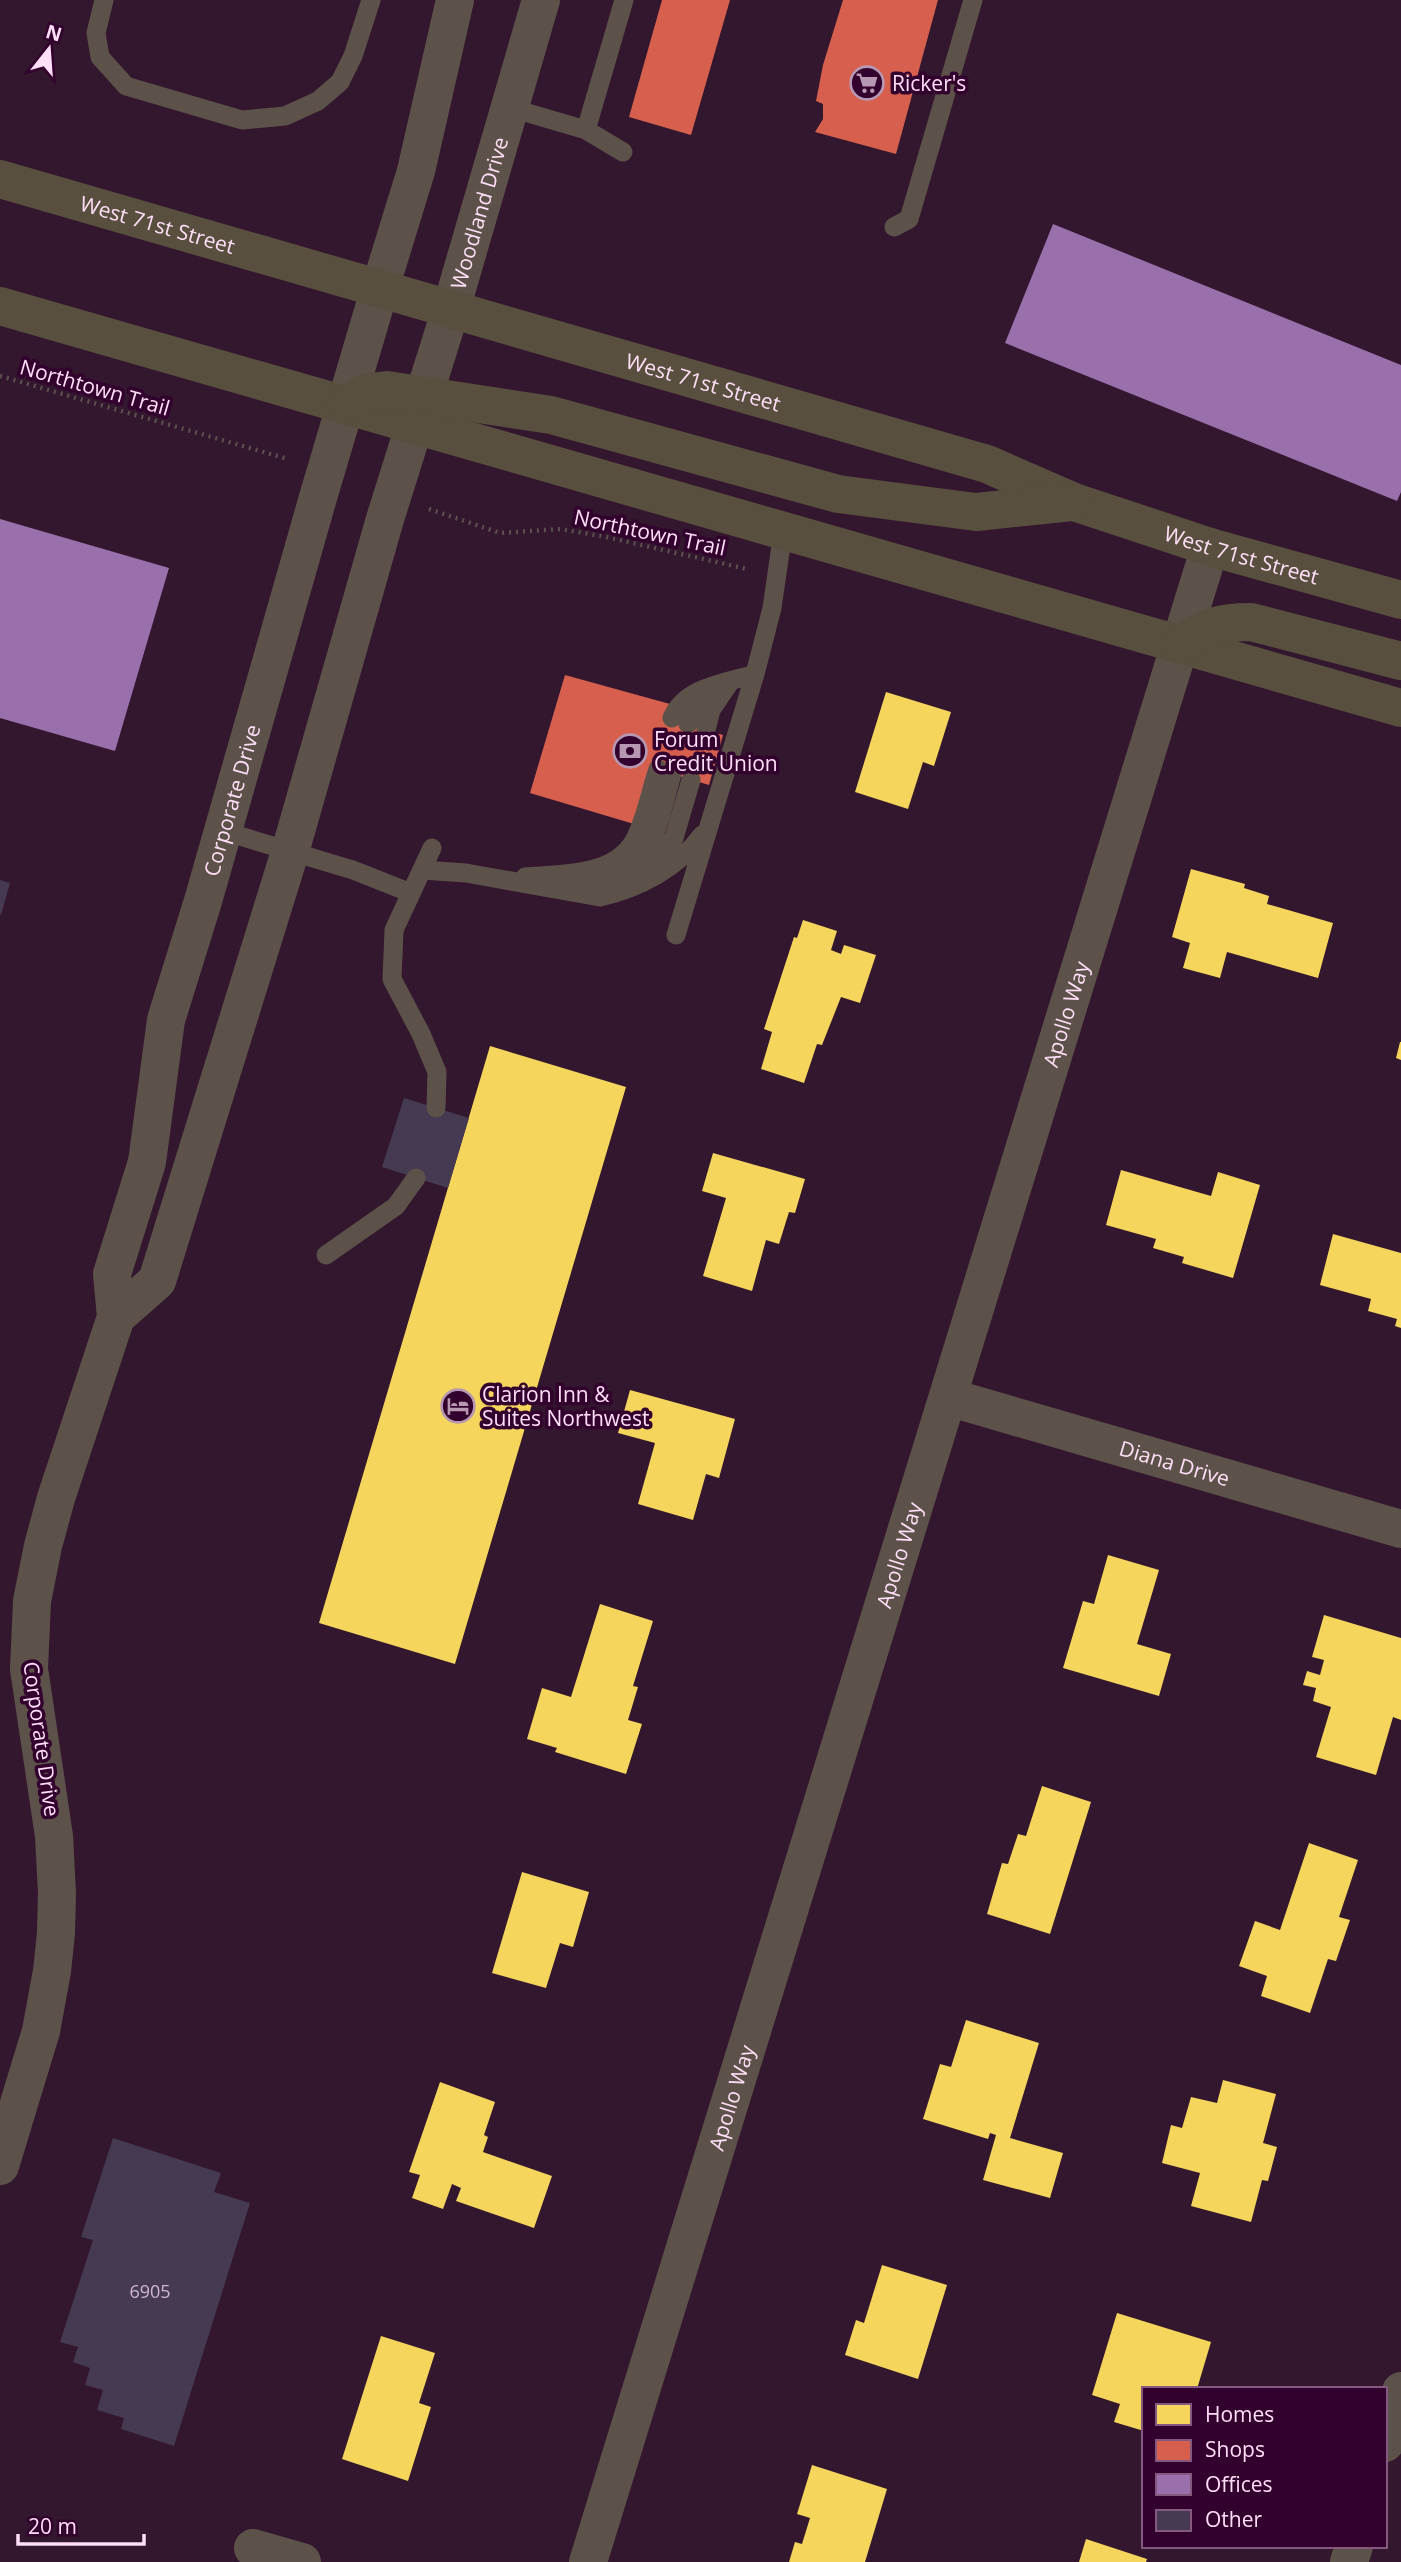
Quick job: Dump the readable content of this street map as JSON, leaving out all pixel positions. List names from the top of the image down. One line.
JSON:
{"streets":{"main road":["West 71st Street"],"street":["Woodland Drive","Corporate Drive","Apollo Way","Diana Drive"],"path":["Northtown Trail"]},"crossings":[["Woodland Drive","West 71st Street"],["West 71st Street","Corporate Drive"],["West 71st Street","Apollo Way"],["Apollo Way","Diana Drive"]],"places":{"supermarket":["Ricker's"],"bank":["Forum Credit Union"],"hotel":["Clarion Inn & Suites Northwest"]},"house_numbers":["6905"],"legend":["Homes","Shops","Offices","Other"],"scale_bar":"20 m","north":"top"}
